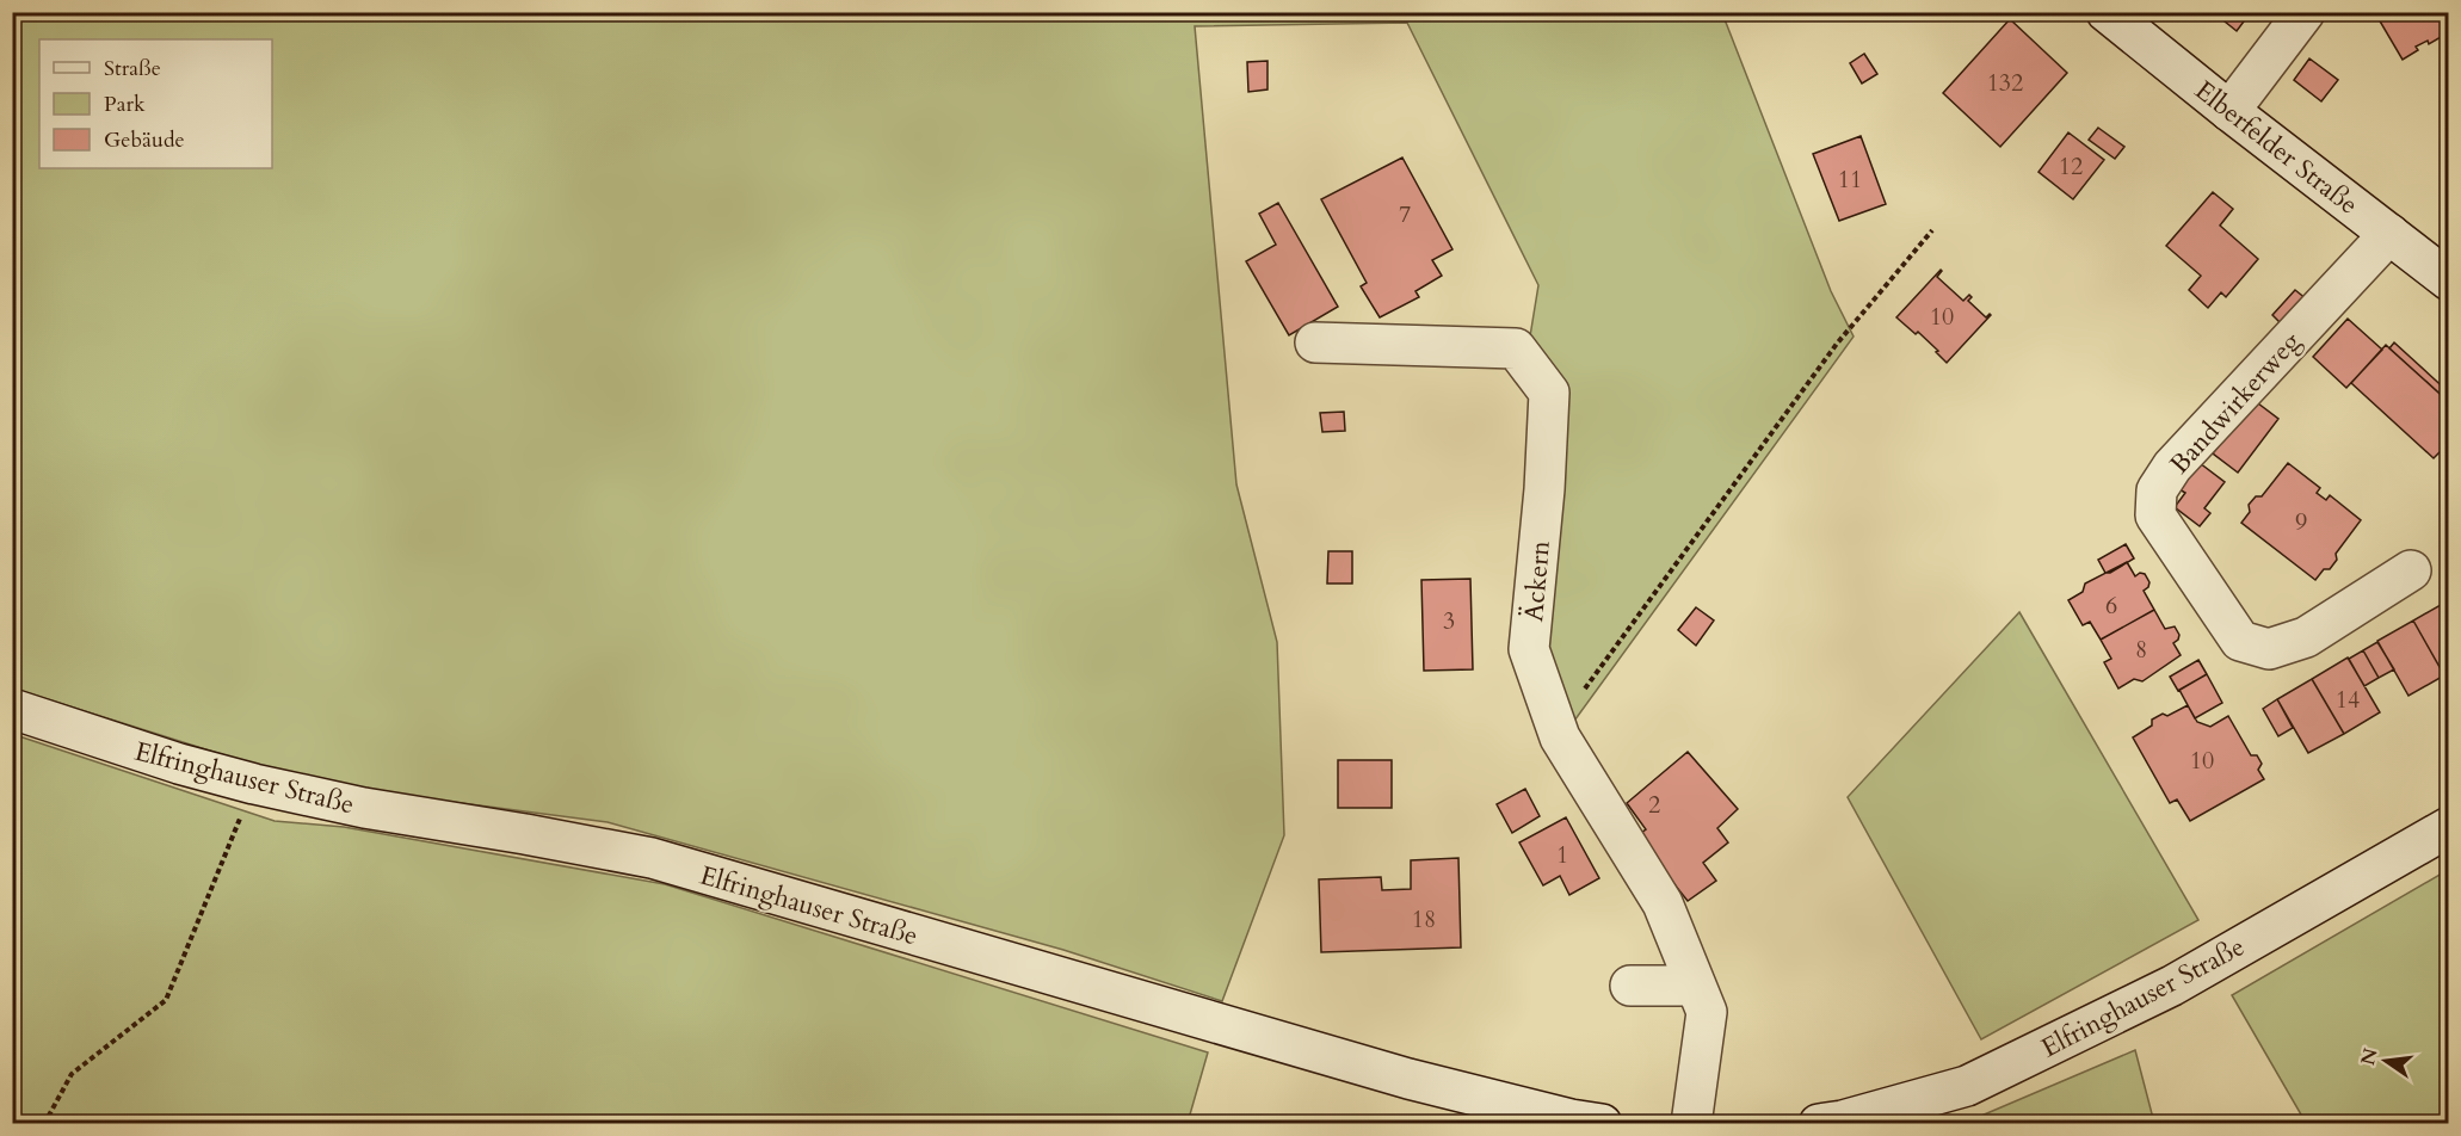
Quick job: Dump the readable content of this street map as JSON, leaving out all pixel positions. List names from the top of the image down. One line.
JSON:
{"streets":{"street":["Elberfelder Straße","Bandwirkerweg","Äckern","Elfringhauser Straße"]},"crossings":[["Elberfelder Straße","Bandwirkerweg"]],"house_numbers":["132","12","11","7","10","9","6","3","8","14","10","2","1","18"],"legend":["Straße","Park","Gebäude"],"north":"left"}
